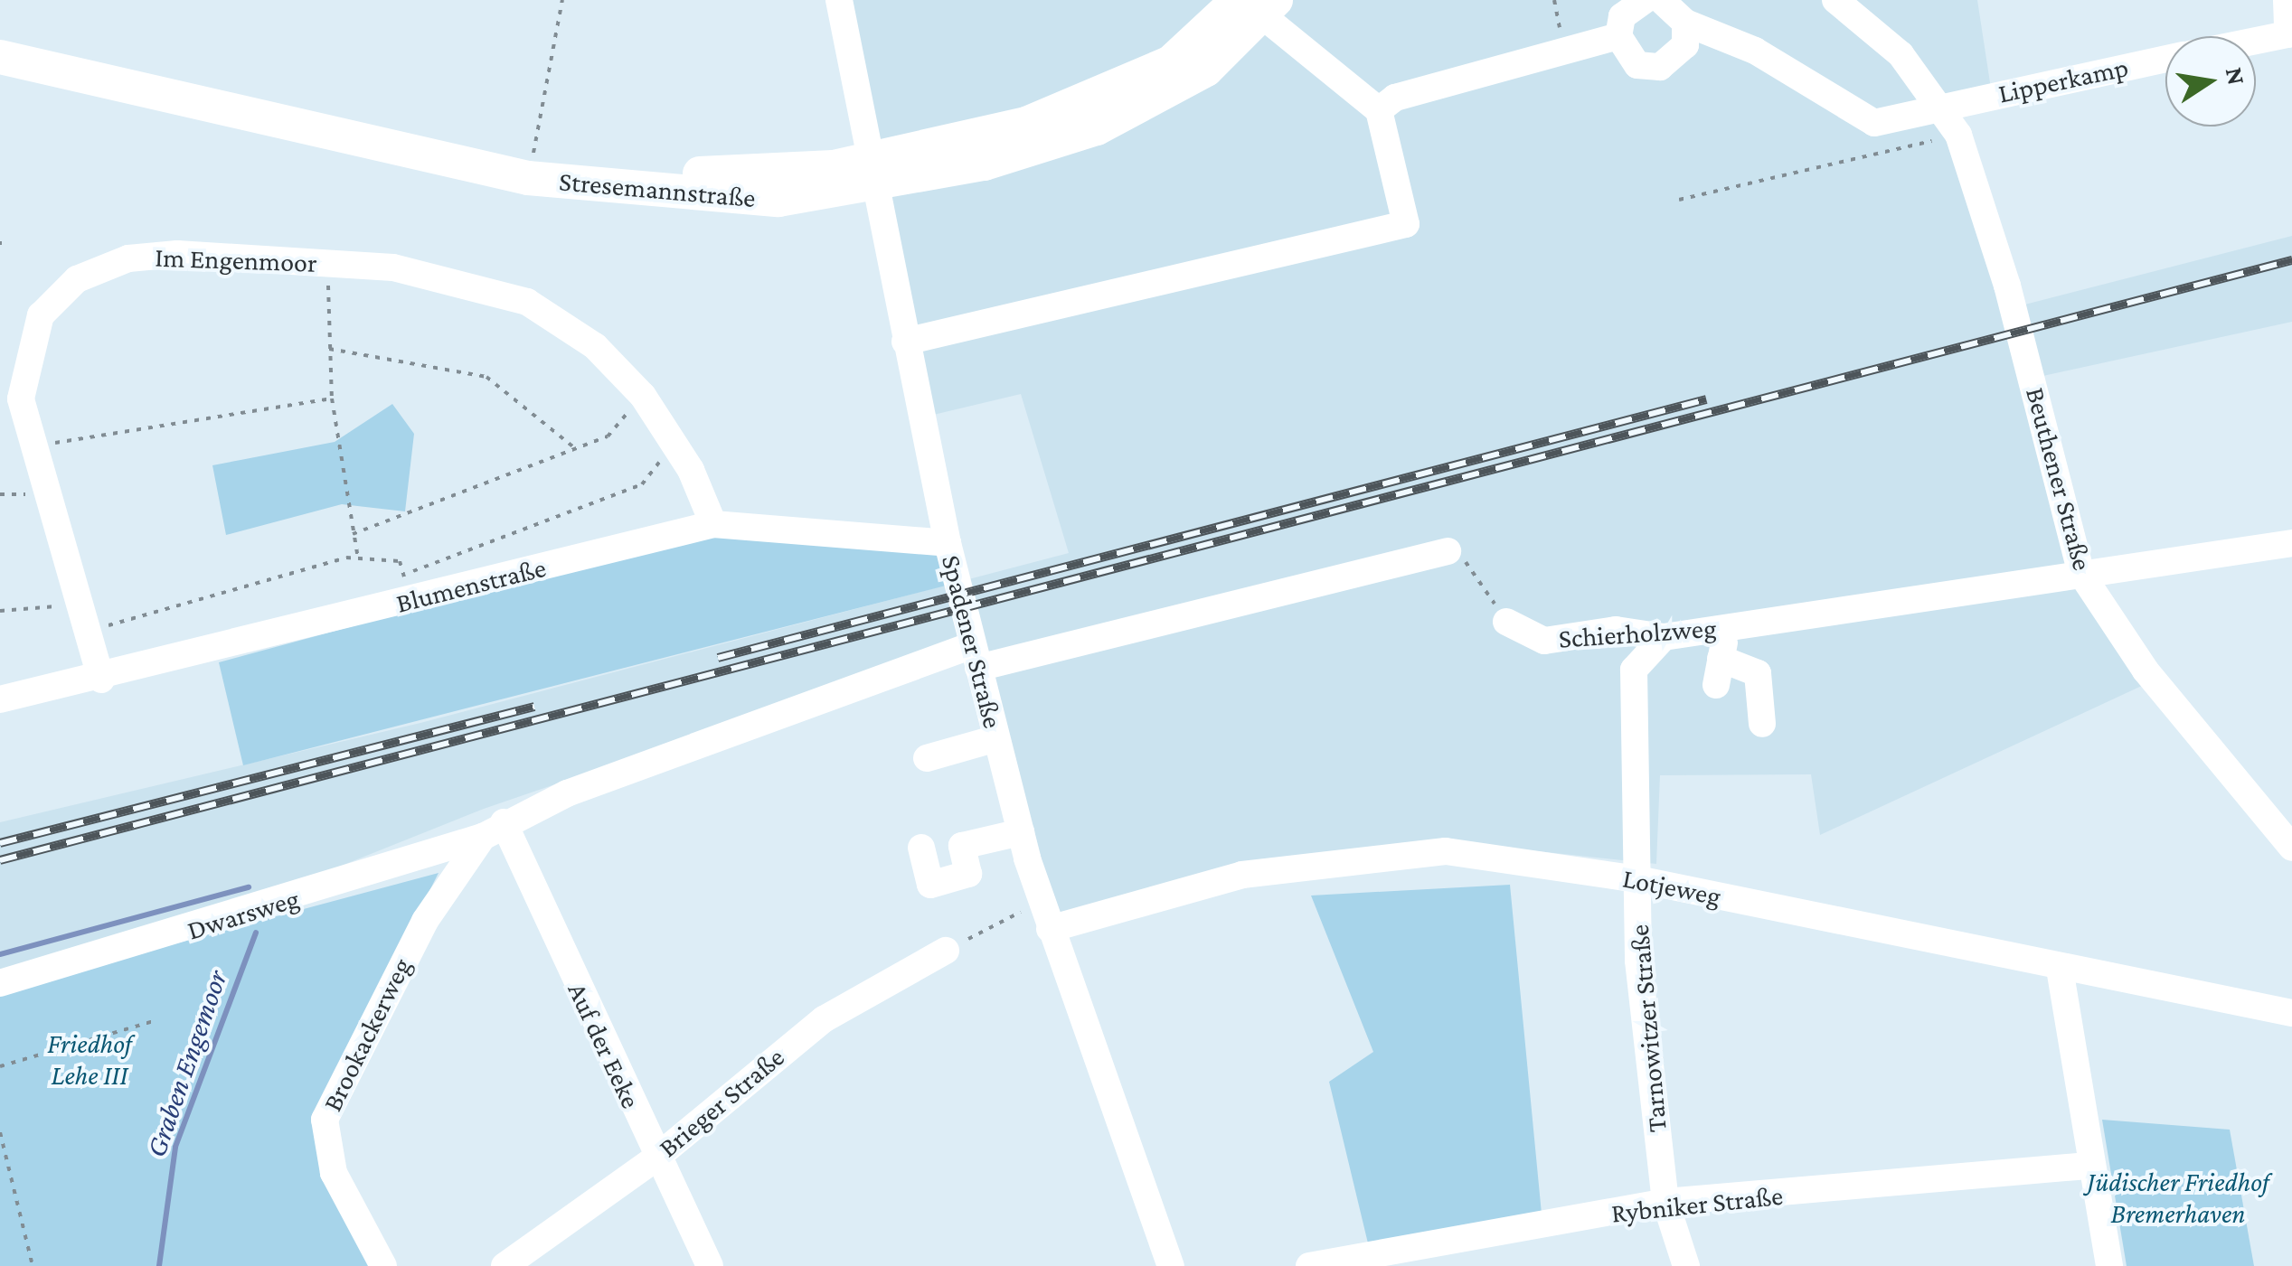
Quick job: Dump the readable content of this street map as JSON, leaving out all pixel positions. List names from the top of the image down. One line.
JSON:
{"streets":{"main road":["Stresemannstraße"],"street":["Lipperkamp","Im Engenmoor","Beuthener Straße","Blumenstraße","Schierholzweg","Spadener Straße","Lotjeweg","Dwarsweg","Tarnowitzer Straße","Brookackerweg","Auf der Eeke","Brieger Straße","Rybniker Straße"]},"crossings":[["Lipperkamp","Beuthener Straße"],["Stresemannstraße","Spadener Straße"],["Im Engenmoor","Blumenstraße"],["Beuthener Straße","Schierholzweg"],["Blumenstraße","Spadener Straße"],["Schierholzweg","Tarnowitzer Straße"],["Spadener Straße","Lotjeweg"],["Spadener Straße","Dwarsweg"],["Lotjeweg","Tarnowitzer Straße"],["Dwarsweg","Brookackerweg"],["Dwarsweg","Auf der Eeke"],["Tarnowitzer Straße","Rybniker Straße"],["Brookackerweg","Auf der Eeke"],["Auf der Eeke","Brieger Straße"]],"water":["Graben Engemoor"],"parks":["Friedhof Lehe III","Jüdischer Friedhof Bremerhaven"],"north":"right"}
